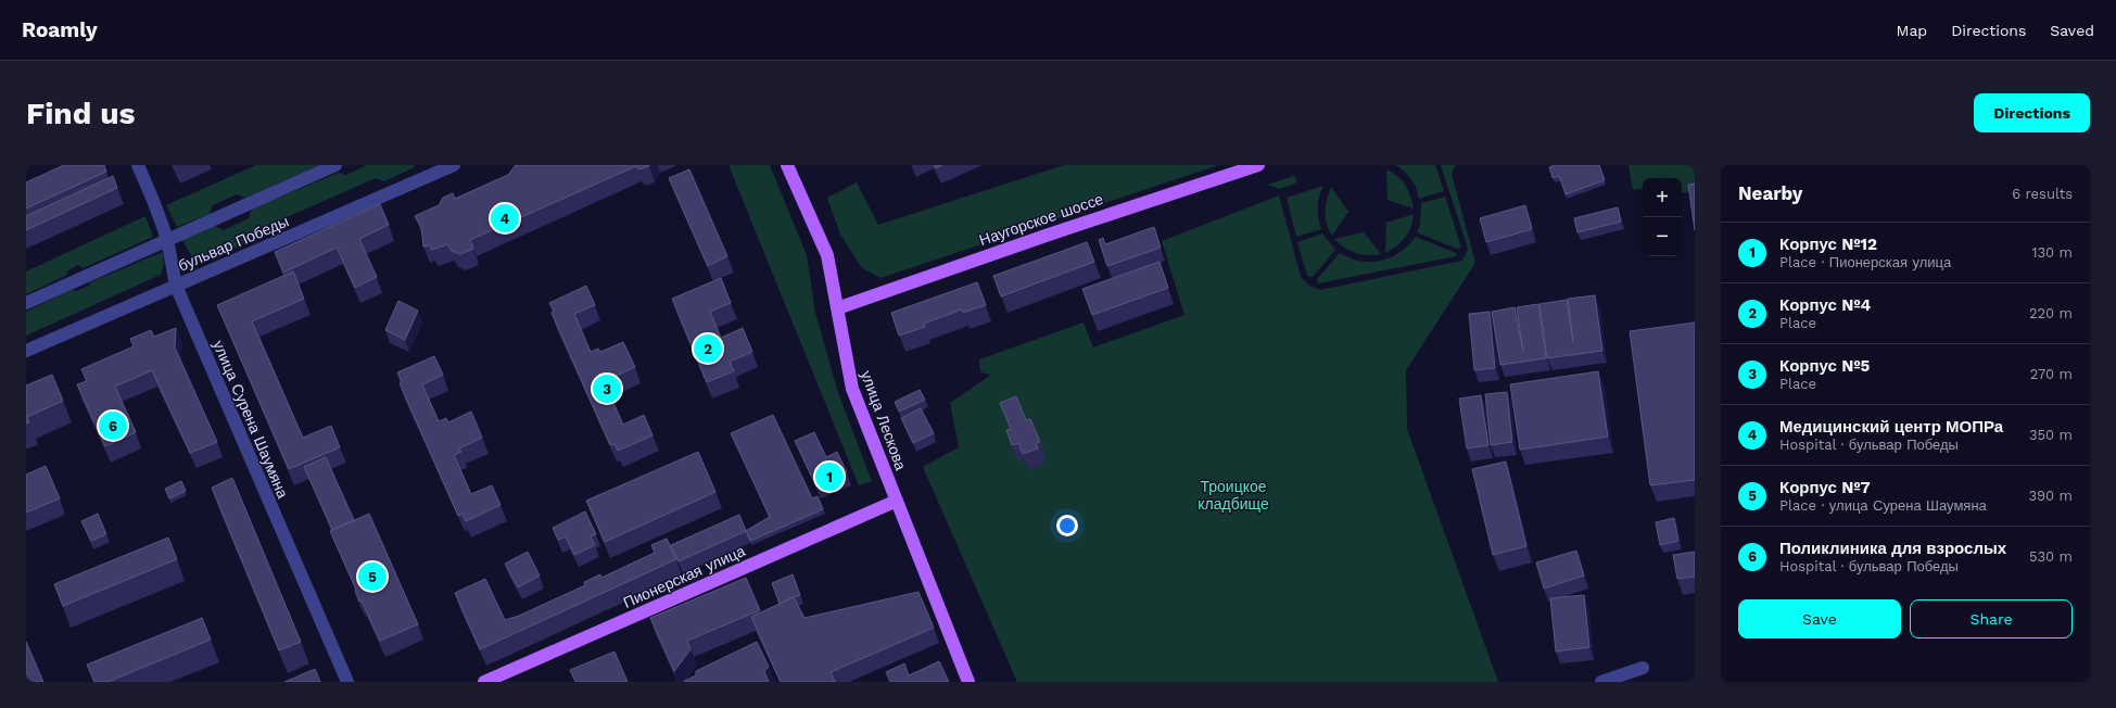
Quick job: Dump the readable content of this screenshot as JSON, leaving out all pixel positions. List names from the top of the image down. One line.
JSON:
{"streets":{"main road":["Наугорское шоссе","улица Лескова","Пионерская улица"],"street":["бульвар Победы","улица Сурена Шаумяна"]},"crossings":[["Наугорское шоссе","улица Лескова"],["бульвар Победы","улица Сурена Шаумяна"],["улица Лескова","Пионерская улица"]],"parks":["Троицкое кладбище"],"page":{"header":"Roamly","nav":["Map","Directions","Saved"],"buttons":["Directions",["Save","Share"]],"title":"Find us","heading":["Nearby","6 results"],"map_buttons":["+","−"],"pins":["4","2","3","6","1","5"],"list":[{"mark":"1","name":"Корпус №12","note":"Place · Пионерская улица","value":"130 m"},{"mark":"2","name":"Корпус №4","note":"Place","value":"220 m"},{"mark":"3","name":"Корпус №5","note":"Place","value":"270 m"},{"mark":"4","name":"Медицинский центр МОПРа","note":"Hospital · бульвар Победы","value":"350 m"},{"mark":"5","name":"Корпус №7","note":"Place · улица Сурена Шаумяна","value":"390 m"},{"mark":"6","name":"Поликлиника для взрослых","note":"Hospital · бульвар Победы","value":"530 m"}]}}
